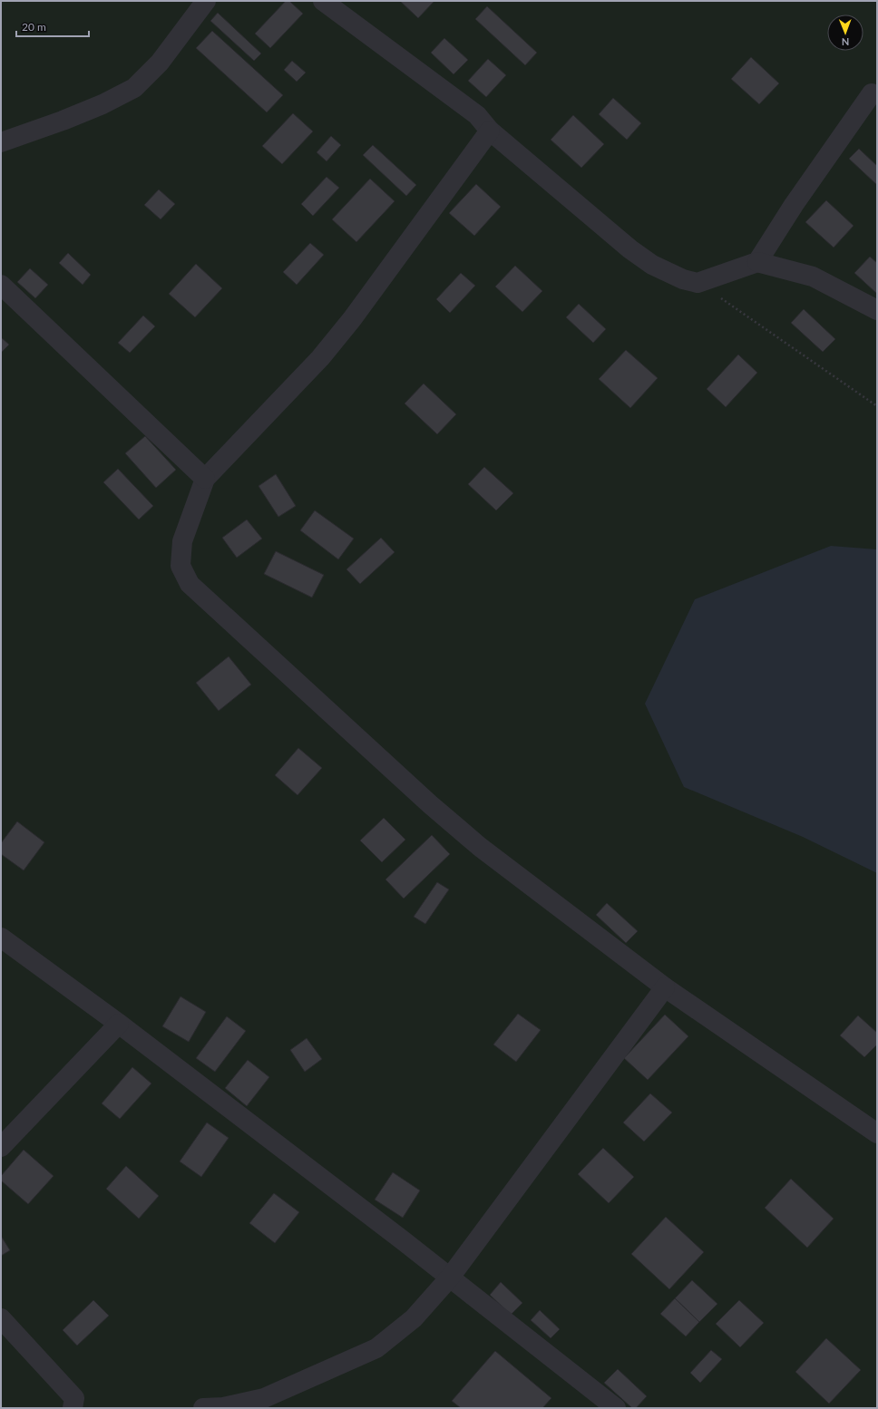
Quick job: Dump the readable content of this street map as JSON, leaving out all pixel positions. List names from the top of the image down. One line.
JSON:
{"scale_bar":"20 m","north":"bottom"}
